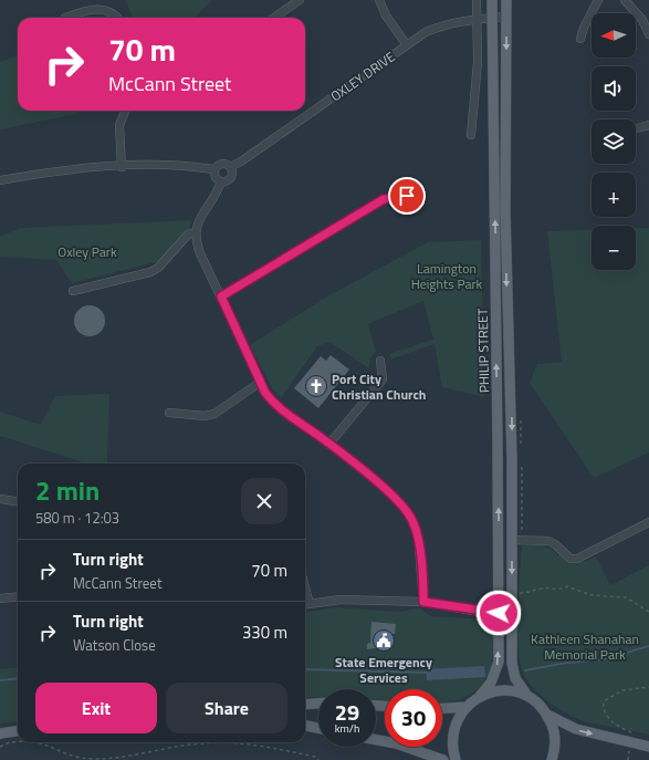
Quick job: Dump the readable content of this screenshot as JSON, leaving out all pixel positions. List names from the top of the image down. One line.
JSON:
{"streets":{"main road":["PHILIP STREET"],"street":["OXLEY DRIVE"]},"crossings":[["OXLEY DRIVE","PHILIP STREET"]],"parks":["Oxley Park","Lamington Heights Park","Kathleen Shanahan Memorial Park"],"places":{"church":["Port City Christian Church"],"public building":["State Emergency Services"]},"north":"left","page":{"map_buttons":["+","−"],"turn":["70 m","McCann Street"],"heading":["2 min","580 m · 12:03"],"list":[{"name":"Turn right","note":"McCann Street","value":"70 m"},{"name":"Turn right","note":"Watson Close","value":"330 m"}],"buttons":["Exit","Share"],"speed":"29 km/h","limit":"30"}}
